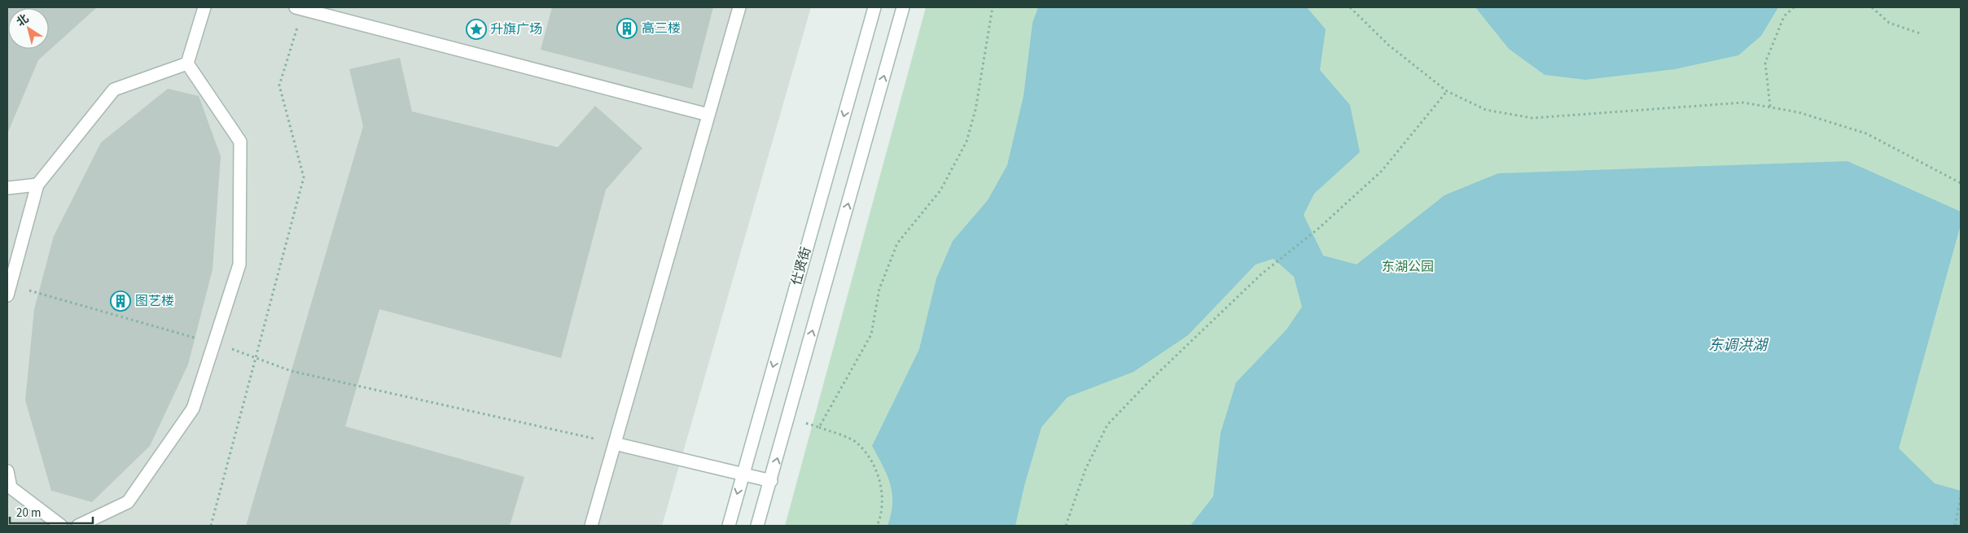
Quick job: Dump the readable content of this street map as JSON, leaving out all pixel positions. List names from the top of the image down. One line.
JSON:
{"streets":{"street":["仕贤街"]},"water":["东调洪湖"],"parks":["东湖公园"],"places":{"building":["高三楼","图艺楼"],"place":["升旗广场"]},"scale_bar":"20 m","north":"top left"}
